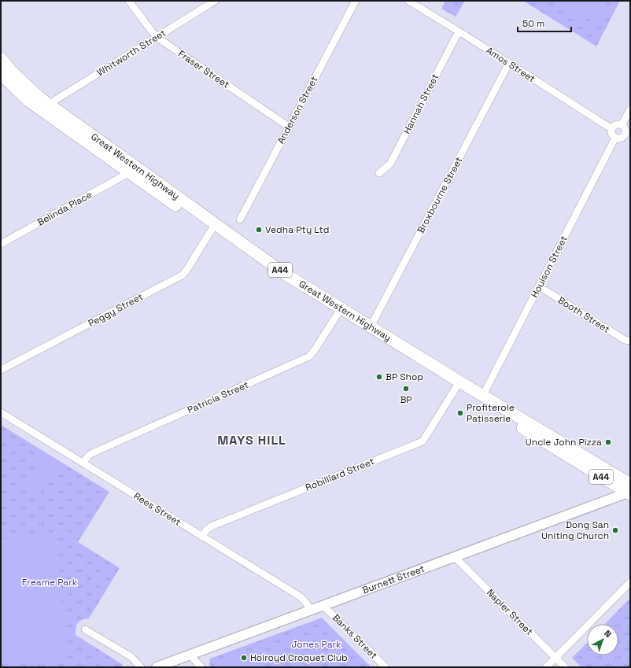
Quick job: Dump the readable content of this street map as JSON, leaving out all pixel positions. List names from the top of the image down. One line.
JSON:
{"streets":{"highway":["Great Western Highway","A44"],"main road":["Burnett Street"],"street":["Whitworth Street","Amos Street","Fraser Street","Hannah Street","Anderson Street","Broxbourne Street","Belinda Place","Houison Street","Peggy Street","Booth Street","Patricia Street","Robilliard Street","Rees Street","Napier Street","Banks Street"]},"crossings":[["Whitworth Street","Fraser Street"],["Whitworth Street","Great Western Highway"],["Amos Street","Hannah Street"],["Amos Street","Broxbourne Street"],["Amos Street","Houison Street"],["Fraser Street","Anderson Street"],["Great Western Highway","Broxbourne Street"],["Great Western Highway","Belinda Place"],["Great Western Highway","Houison Street"],["Great Western Highway","Peggy Street"],["Great Western Highway","Patricia Street"],["Great Western Highway","Robilliard Street"],["Great Western Highway","Burnett Street"],["Houison Street","Booth Street"],["Patricia Street","Rees Street"],["Robilliard Street","Rees Street"],["Rees Street","Burnett Street"],["Burnett Street","Napier Street"],["Burnett Street","Banks Street"]],"districts":["MAYS HILL"],"parks":["Freame Park","Jones Park"],"places":["Vedha Pty Ltd","BP Shop","BP","Profiterole Patisserie","Uncle John Pizza","Dong San Uniting Church","Holroyd Croquet Club"],"scale_bar":"50 m","north":"top right"}
